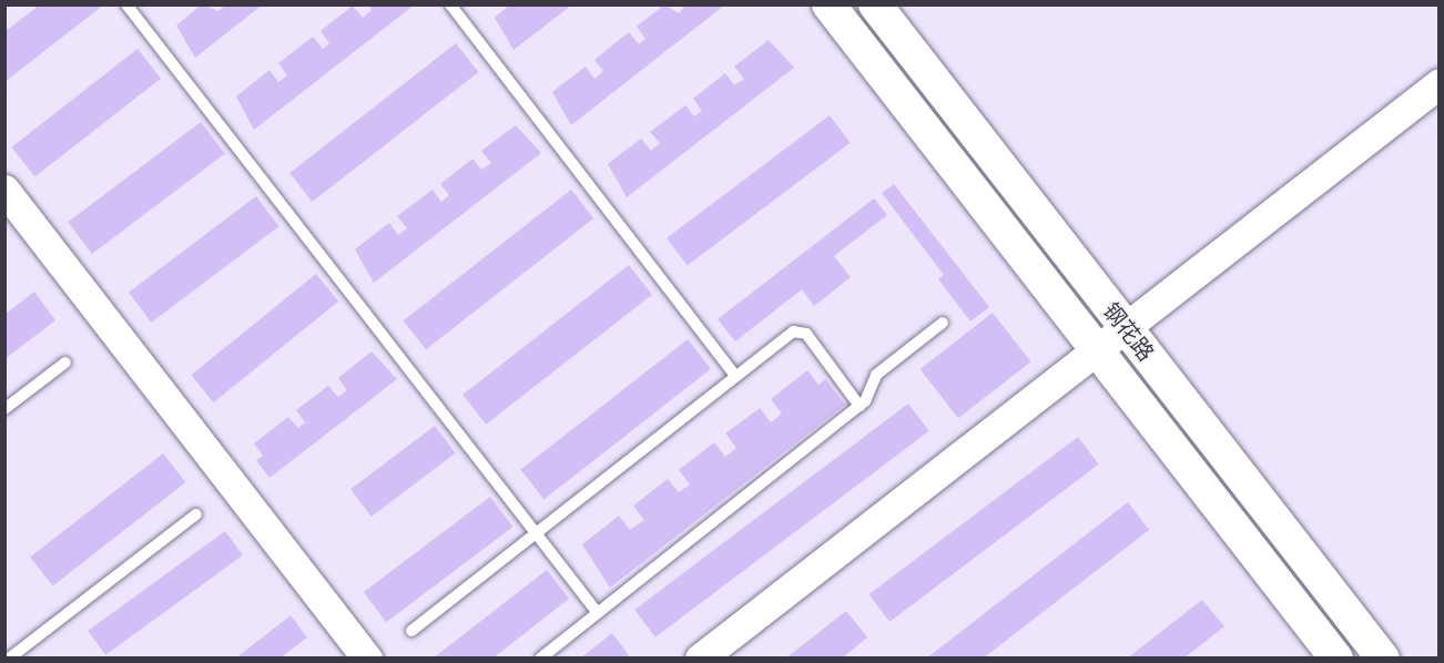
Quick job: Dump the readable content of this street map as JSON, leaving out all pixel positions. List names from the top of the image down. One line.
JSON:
{"streets":{"main road":["钢花路"]}}
